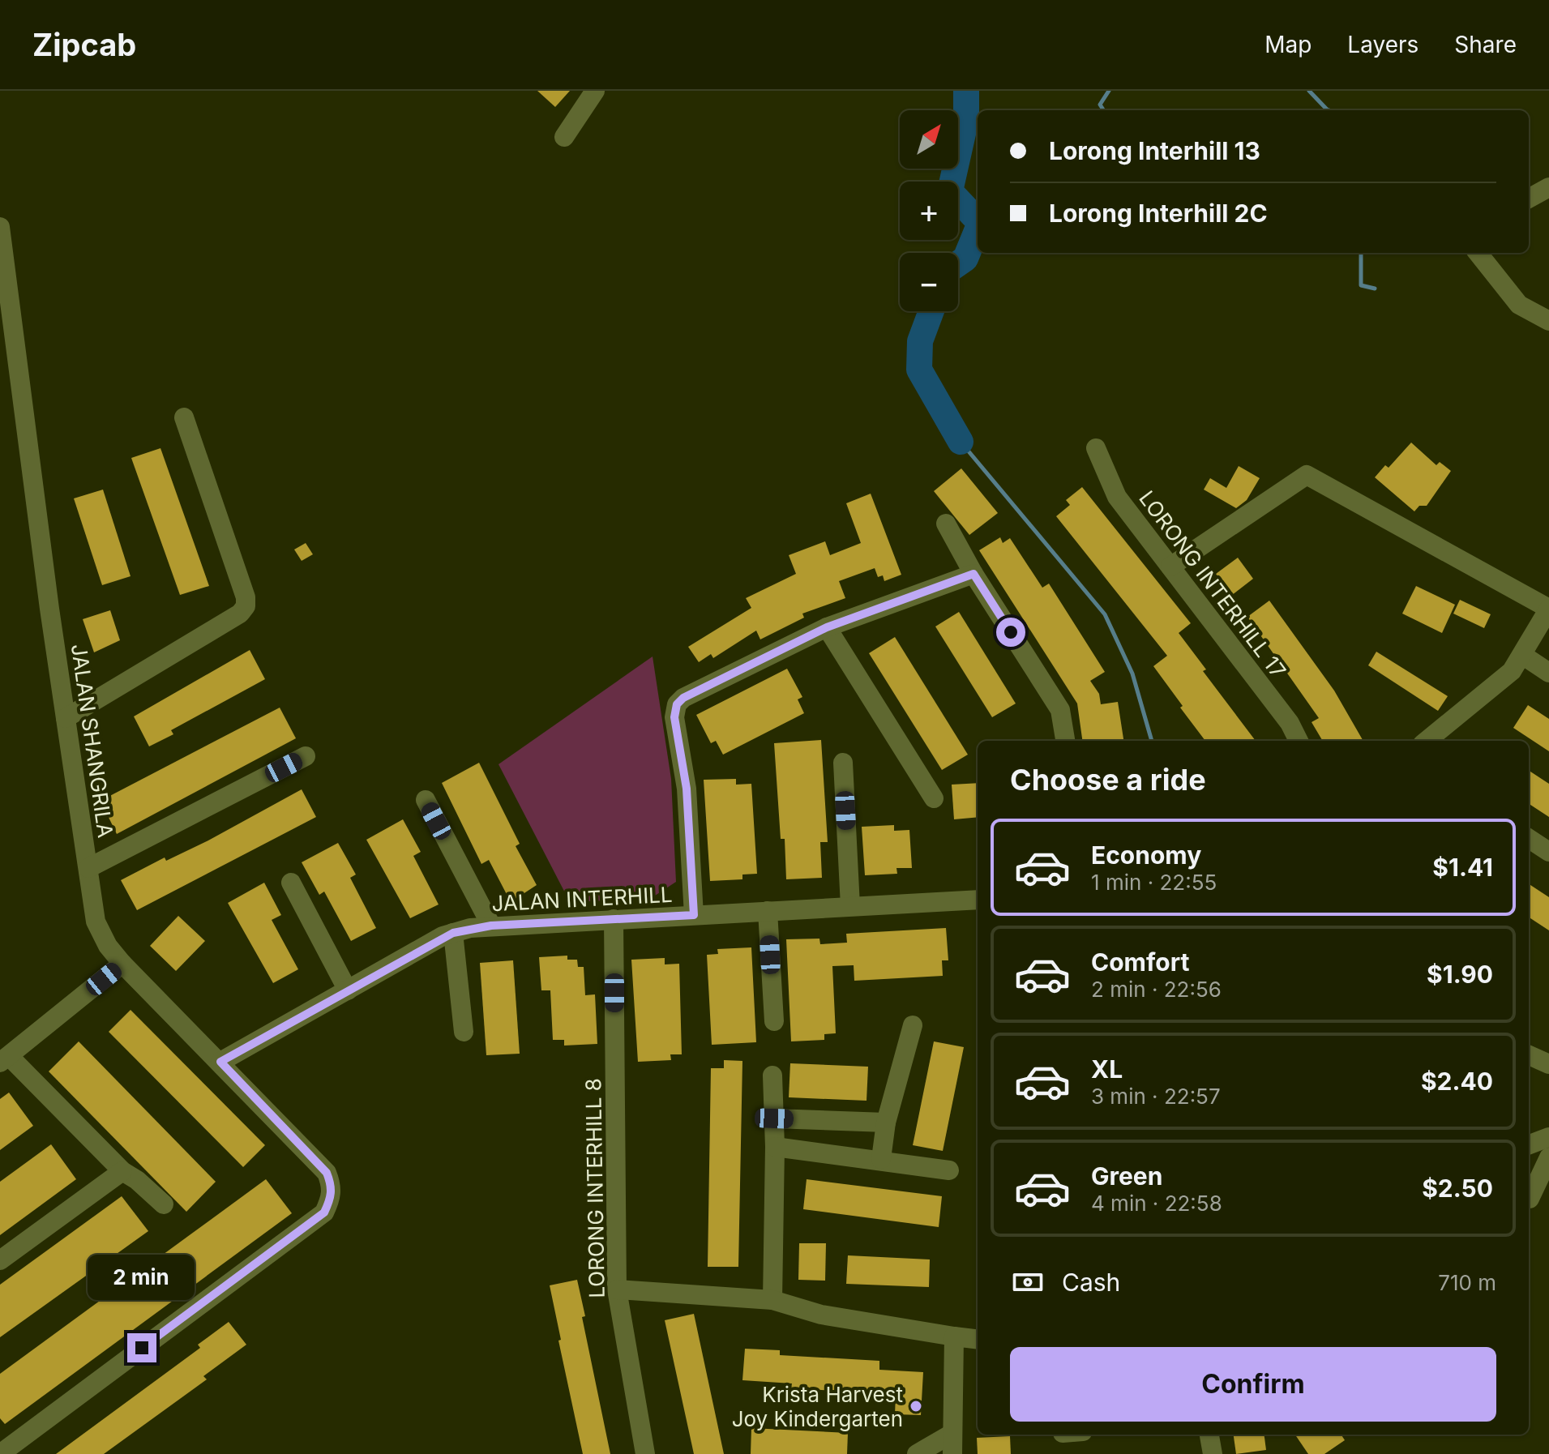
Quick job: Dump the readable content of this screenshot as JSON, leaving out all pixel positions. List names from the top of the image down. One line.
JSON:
{"streets":{"street":["LORONG INTERHILL 17","JALAN SHANGRILA","JALAN INTERHILL","LORONG INTERHILL 8"]},"crossings":[["JALAN SHANGRILA","JALAN INTERHILL"],["JALAN INTERHILL","LORONG INTERHILL 8"]],"places":["Krista Harvest Joy Kindergarten"],"north":"top right","page":{"header":"Zipcab","nav":["Map","Layers","Share"],"map_buttons":["+","−"],"banner":["Lorong Interhill 13","Lorong Interhill 2C"],"heading":"Choose a ride","list":[{"name":"Economy","note":"1 min · 22:55","value":"$1.41"},{"name":"Comfort","note":"2 min · 22:56","value":"$1.90"},{"name":"XL","note":"3 min · 22:57","value":"$2.40"},{"name":"Green","note":"4 min · 22:58","value":"$2.50"}],"pay":["Cash","710 m"],"bubble":"2 min","buttons":"Confirm"}}
